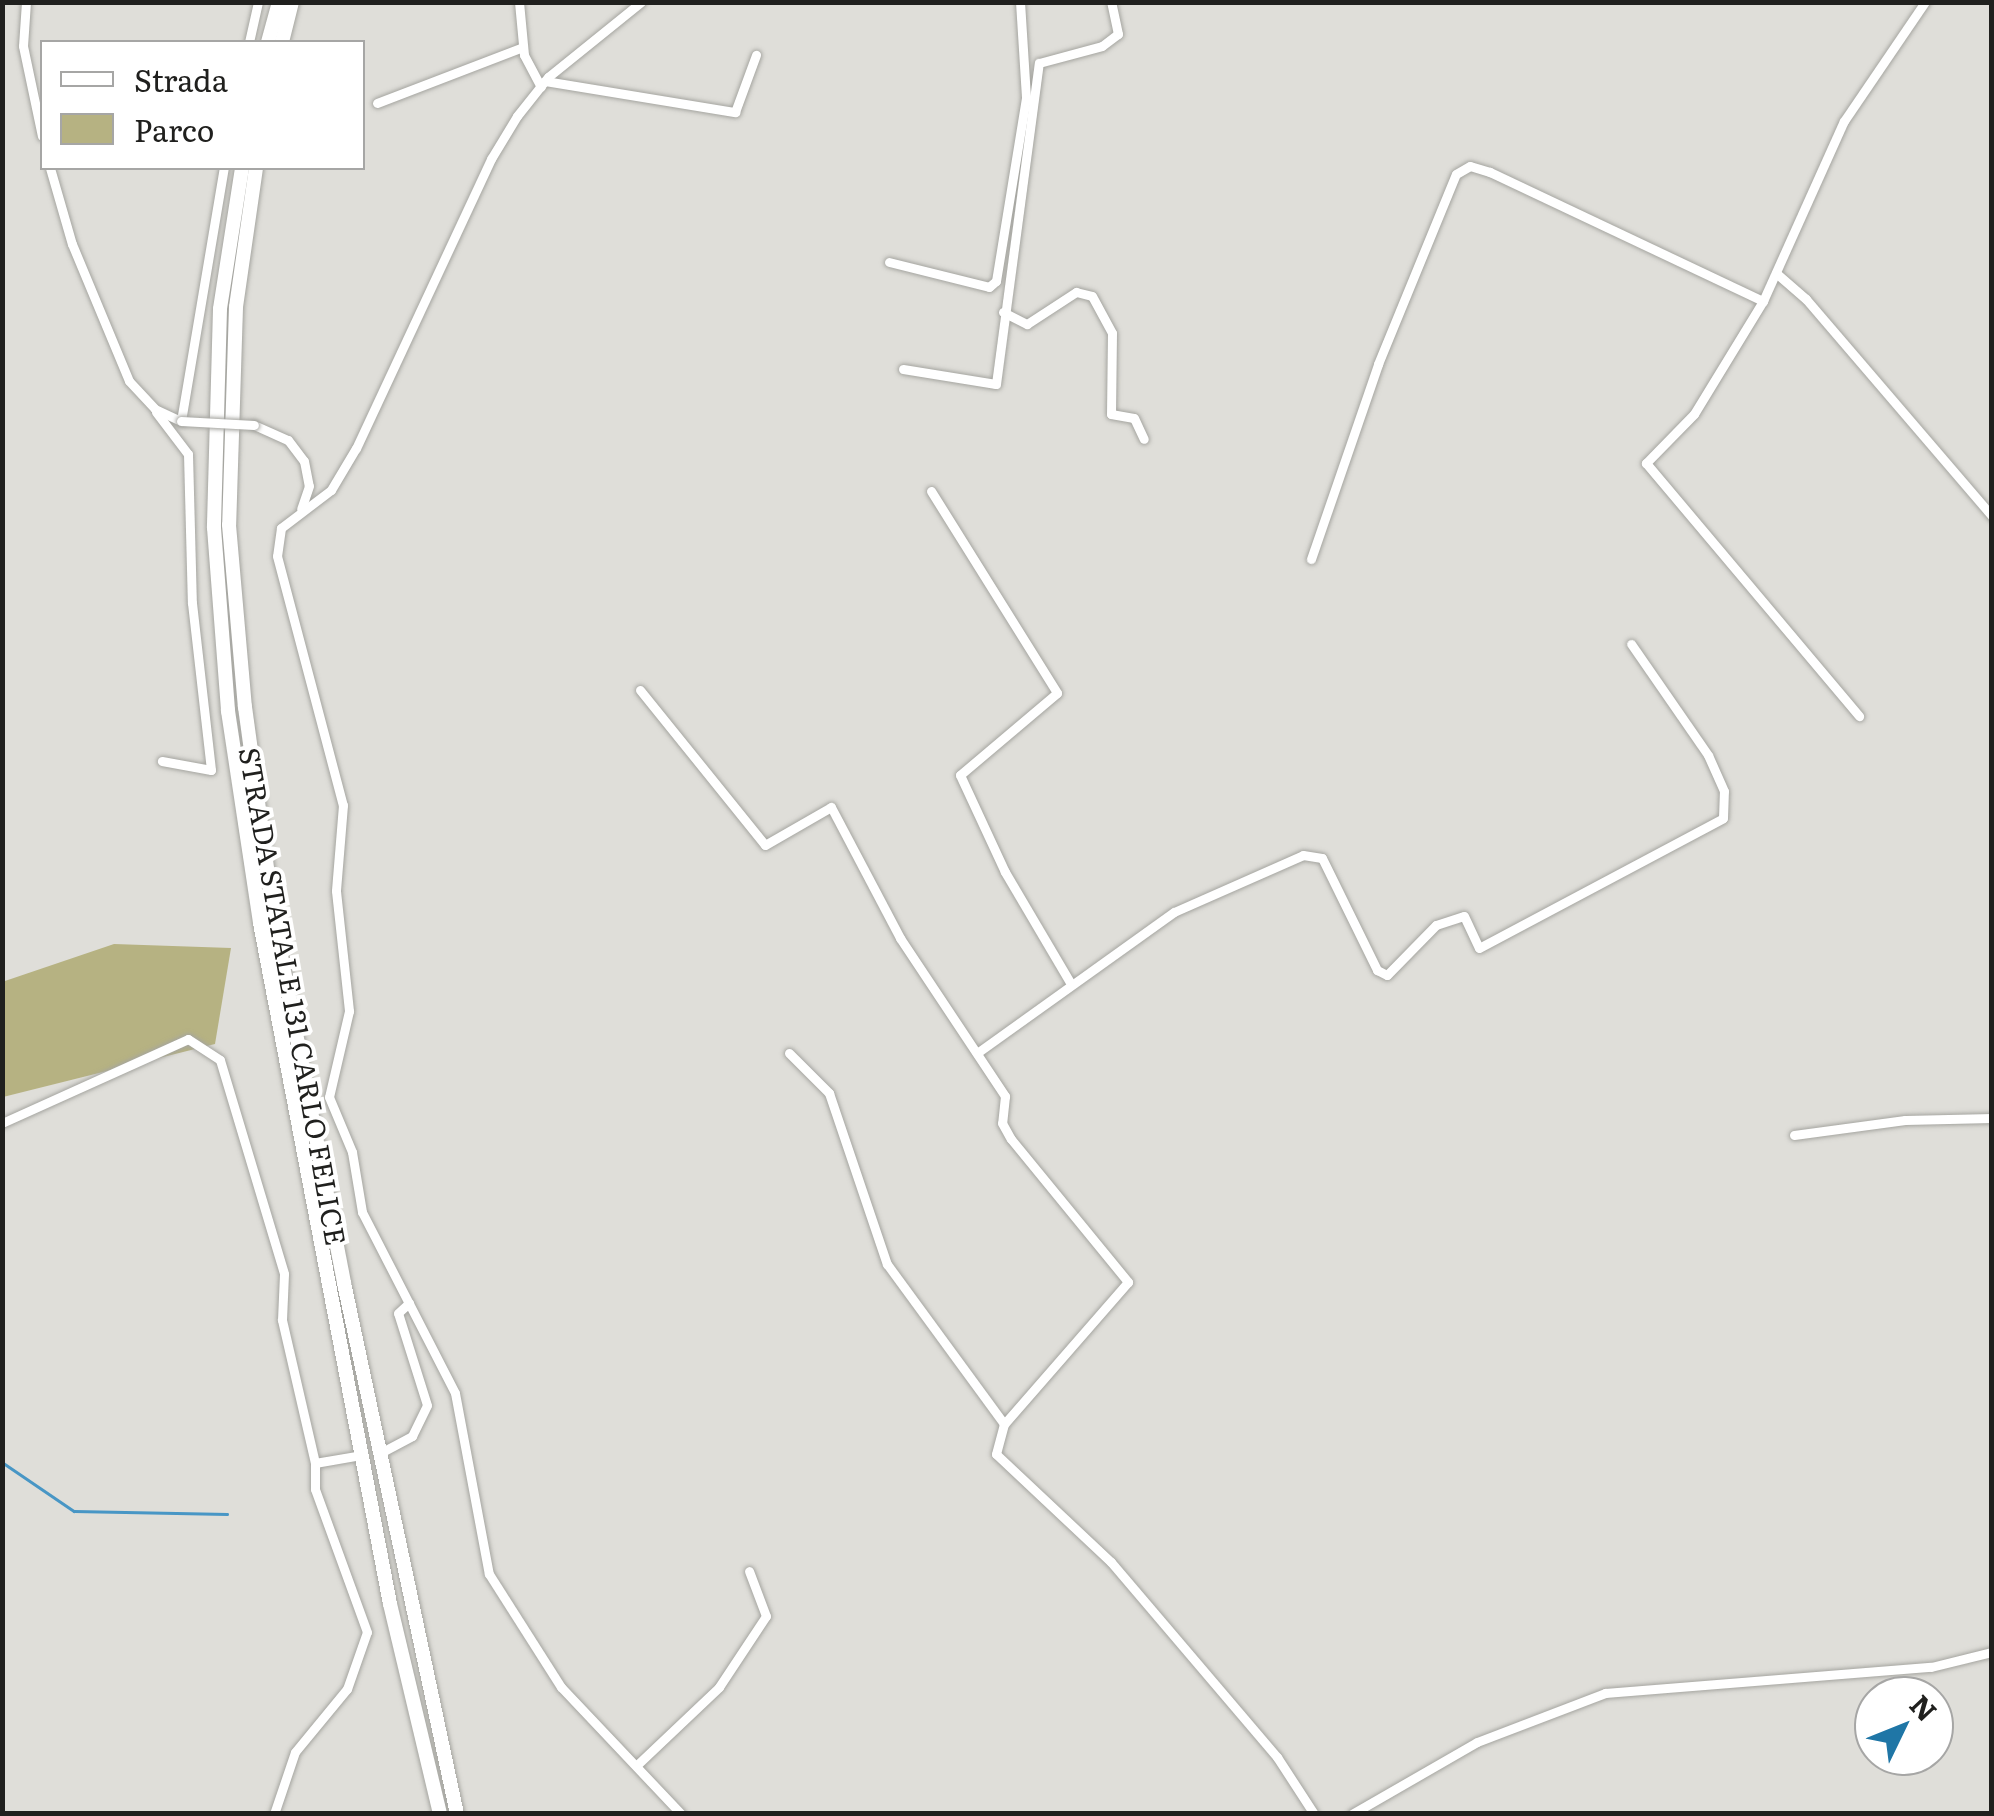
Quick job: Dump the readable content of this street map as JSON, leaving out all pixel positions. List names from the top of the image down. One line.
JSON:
{"streets":{"highway":["STRADA STATALE 131 CARLO FELICE"]},"legend":["Strada","Parco"],"north":"top right"}
